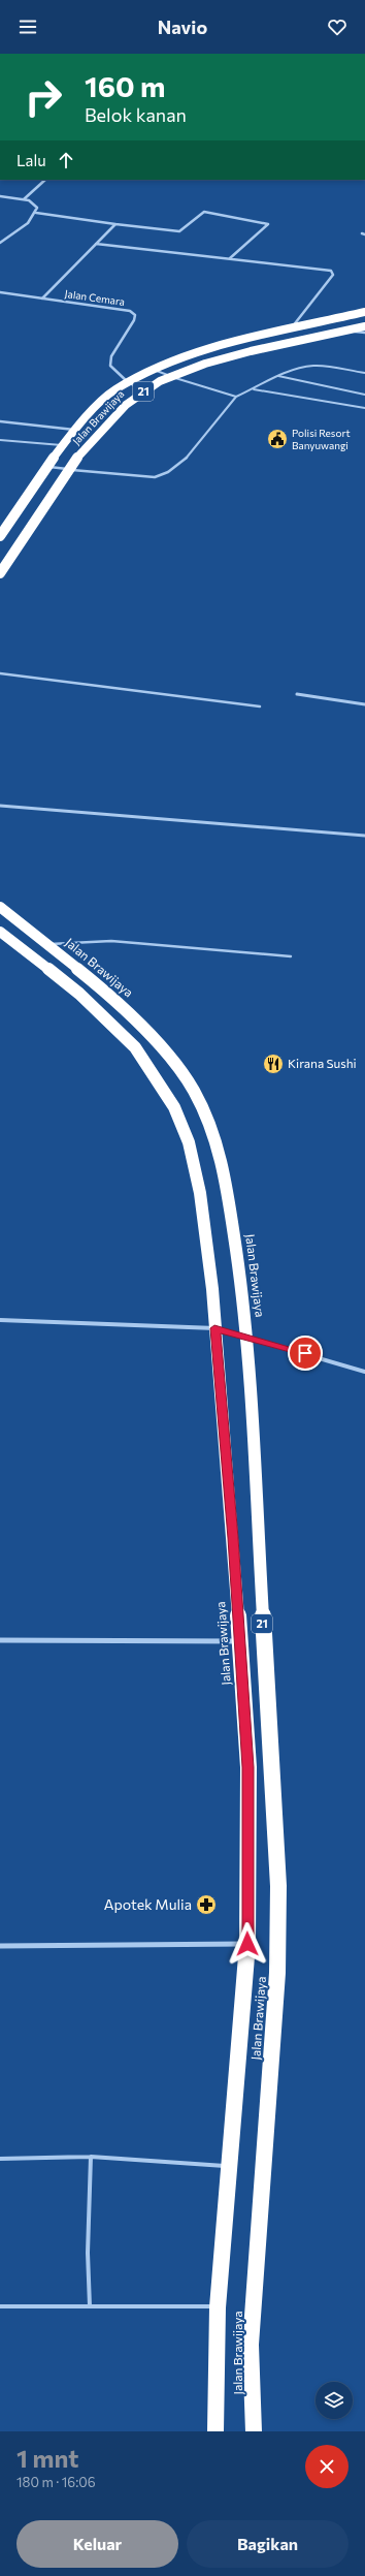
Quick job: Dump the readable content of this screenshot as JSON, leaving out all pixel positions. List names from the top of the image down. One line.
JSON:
{"streets":{"highway":["21","Jalan Brawijaya"],"street":["Jalan Cemara"]},"crossings":[["Jalan Cemara","Jalan Brawijaya"]],"places":{"public building":["Polisi Resort Banyuwangi"],"restaurant":["Kirana Sushi"],"pharmacy":["Apotek Mulia"]},"page":{"header":"Navio","turn":["160 m","Belok kanan"],"then":"Lalu","heading":["1 mnt","180 m · 16:06"],"buttons":["Keluar","Bagikan"]}}
